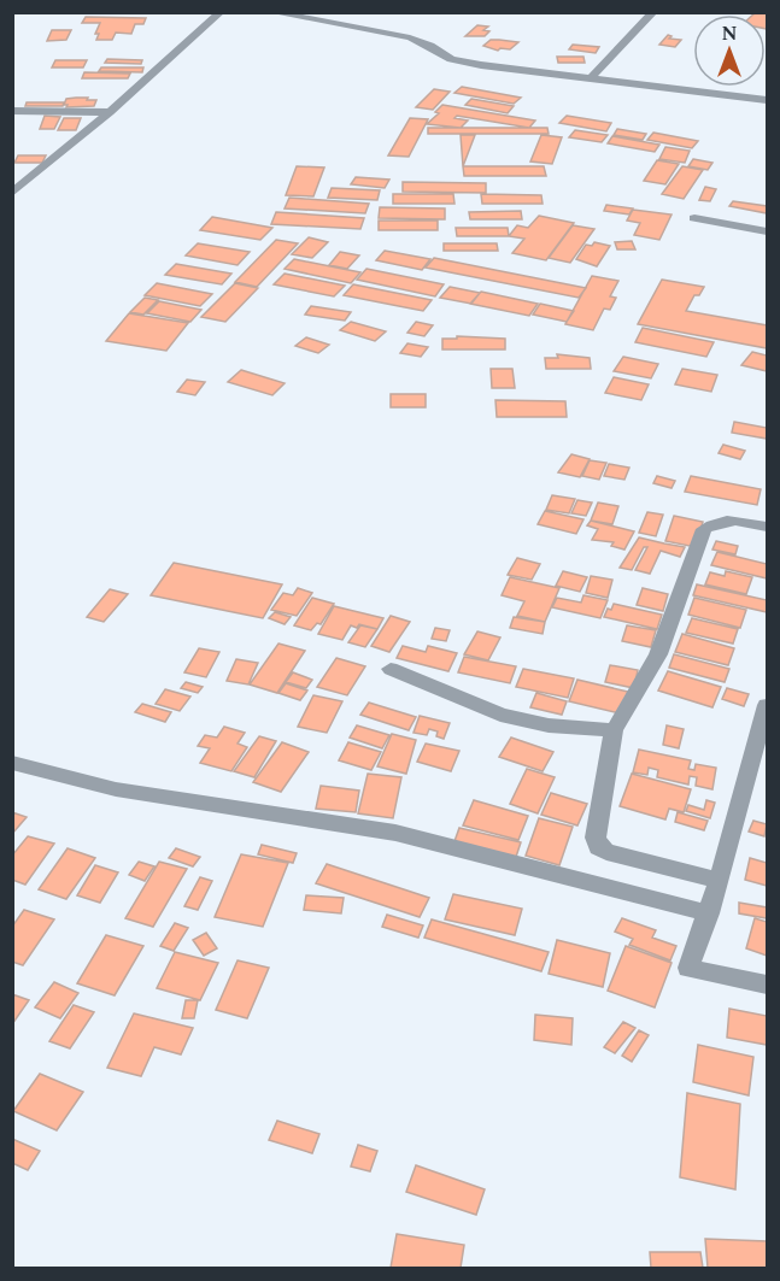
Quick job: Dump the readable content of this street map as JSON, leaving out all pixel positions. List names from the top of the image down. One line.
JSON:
{"north":"top"}
